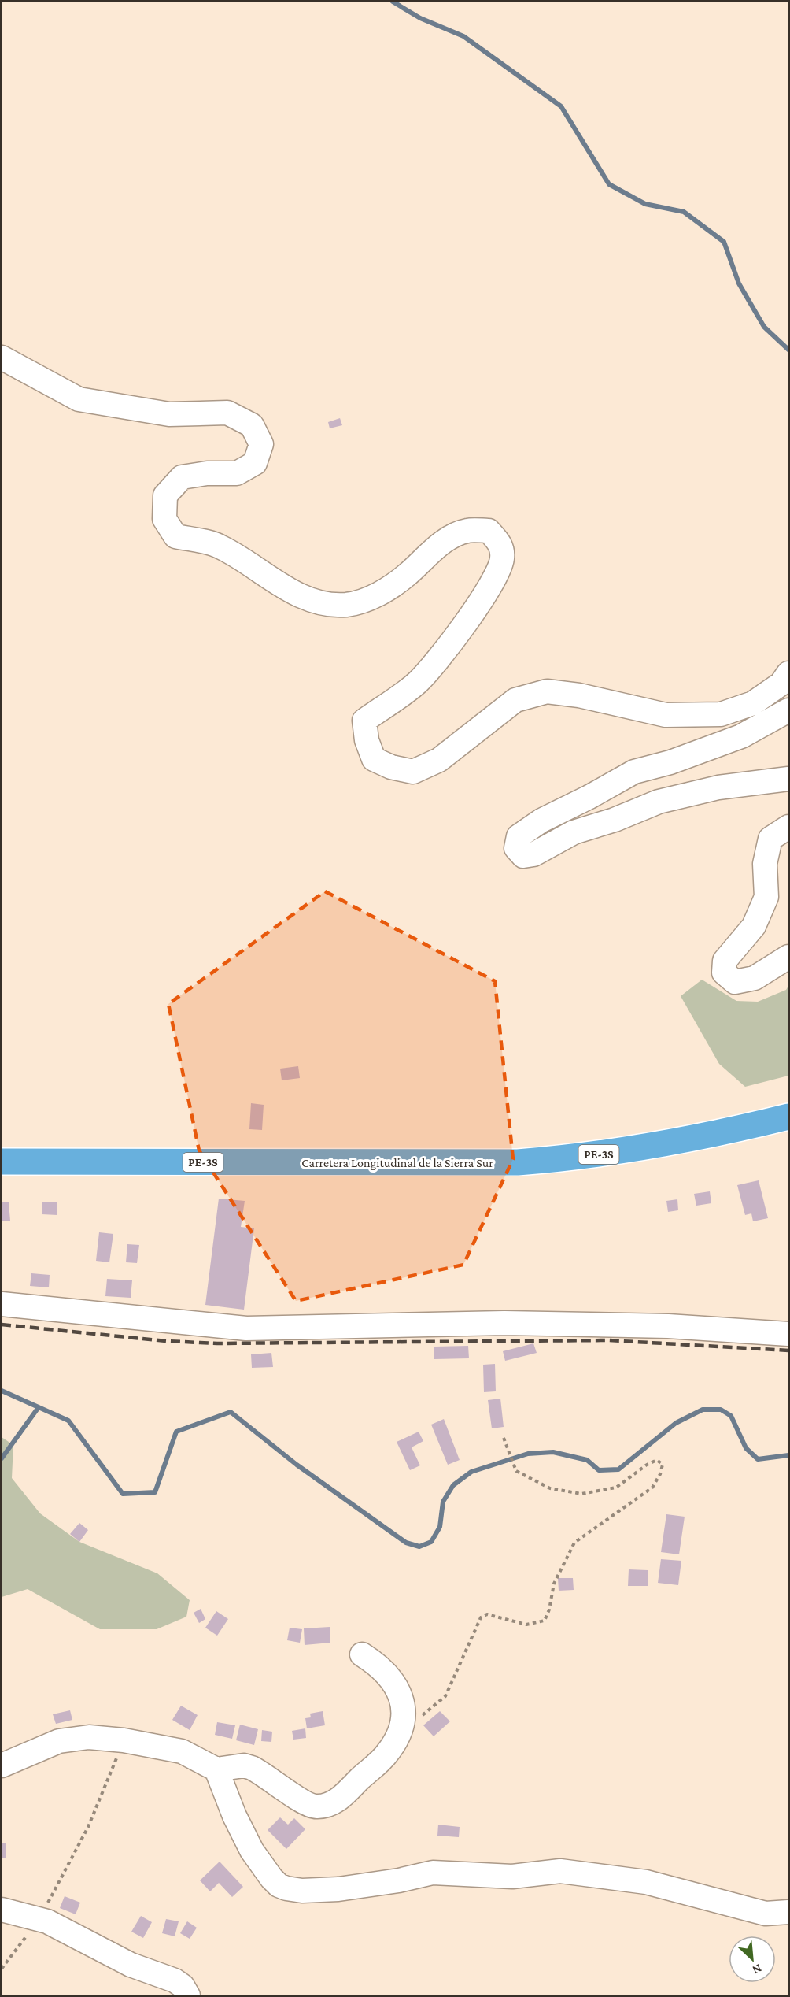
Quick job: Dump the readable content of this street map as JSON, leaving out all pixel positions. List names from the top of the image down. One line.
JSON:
{"streets":{"highway":["PE-3S","Carretera Longitudinal de la Sierra Sur"]},"north":"bottom right"}
